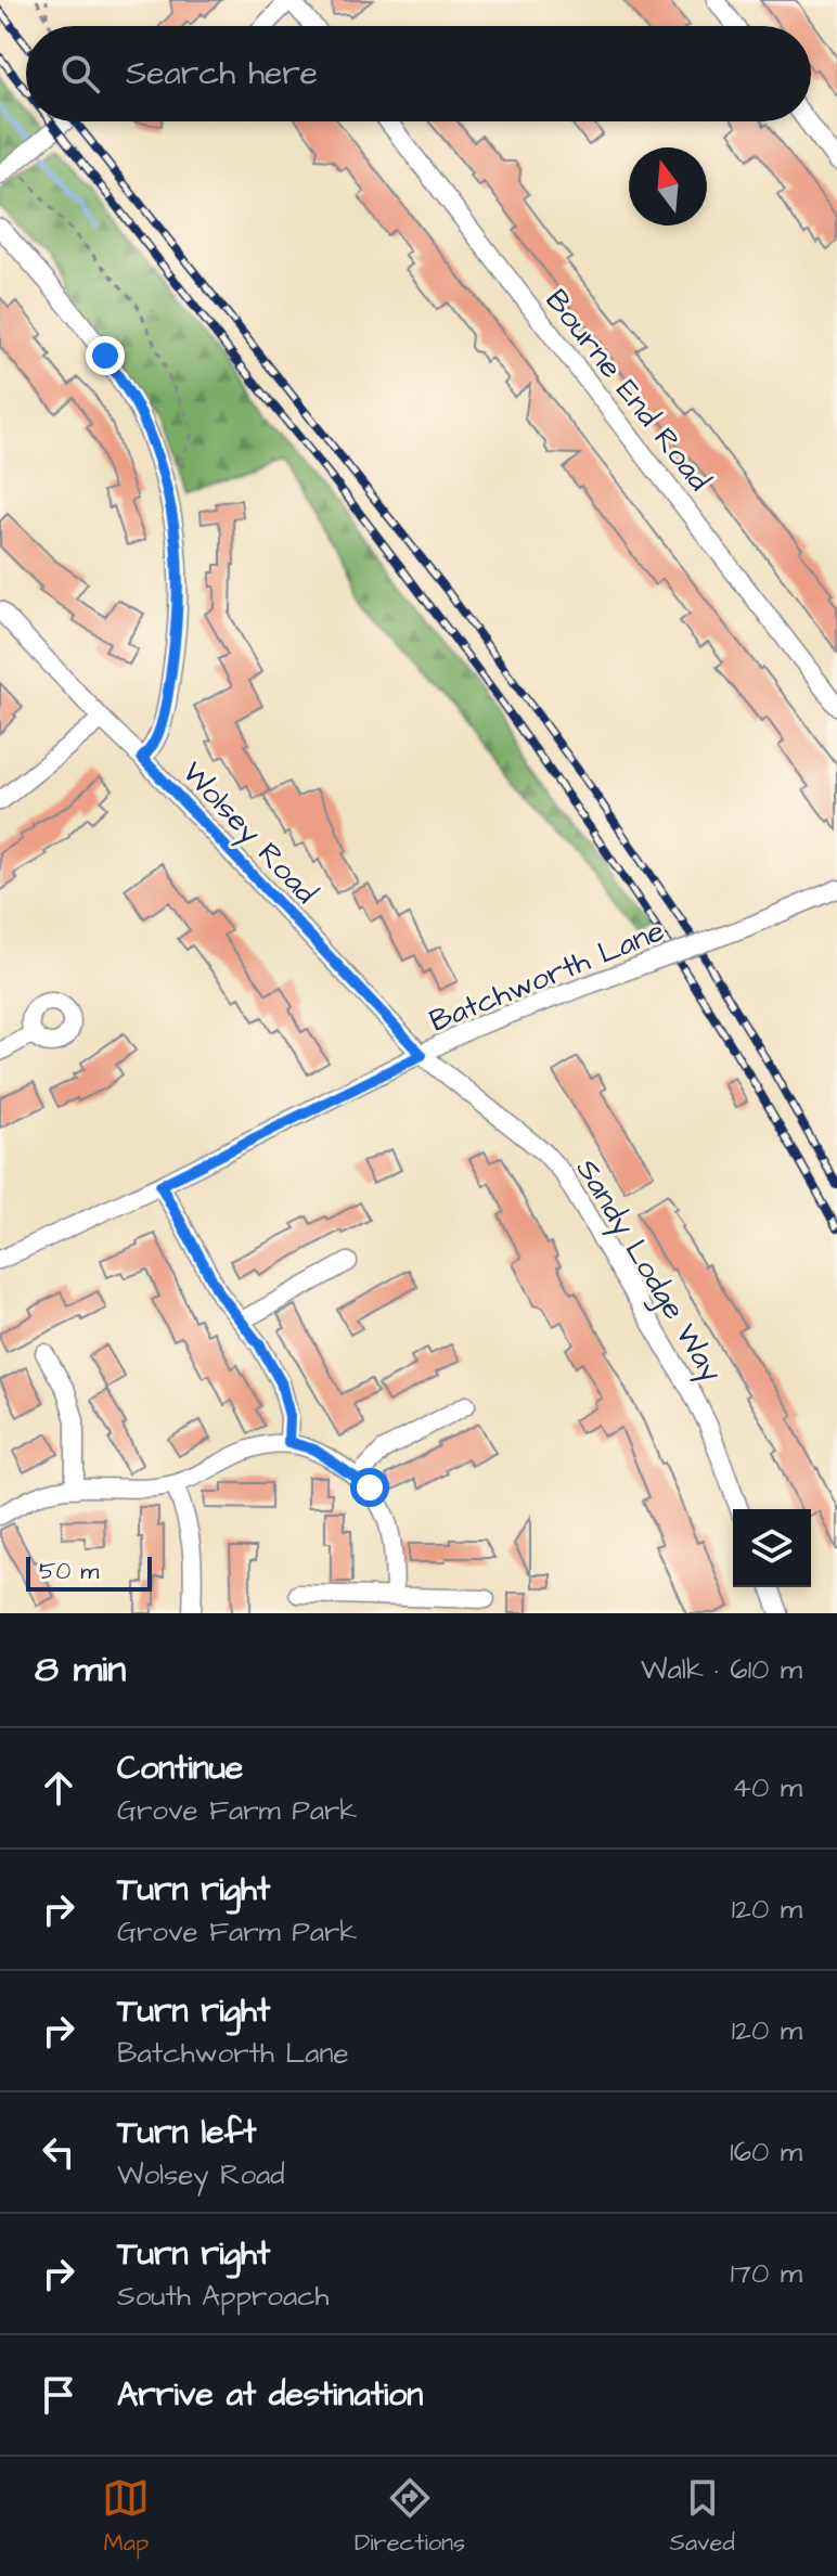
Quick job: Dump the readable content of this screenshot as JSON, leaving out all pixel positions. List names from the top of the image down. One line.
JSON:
{"streets":{"street":["Bourne End Road","Wolsey Road","Batchworth Lane","Sandy Lodge Way"]},"crossings":[["Wolsey Road","Batchworth Lane"],["Wolsey Road","Sandy Lodge Way"],["Batchworth Lane","Sandy Lodge Way"]],"scale_bar":"50 m","north":"top","page":{"search":"Search here","scale":"50 m","heading":["8 min","Walk · 610 m"],"list":[["Continue","Grove Farm Park","40 m"],["Turn right","Grove Farm Park","120 m"],["Turn right","Batchworth Lane","120 m"],["Turn left","Wolsey Road","160 m"],["Turn right","South Approach","170 m"],"Arrive at destination"],"nav":["Map","Directions","Saved"]}}
